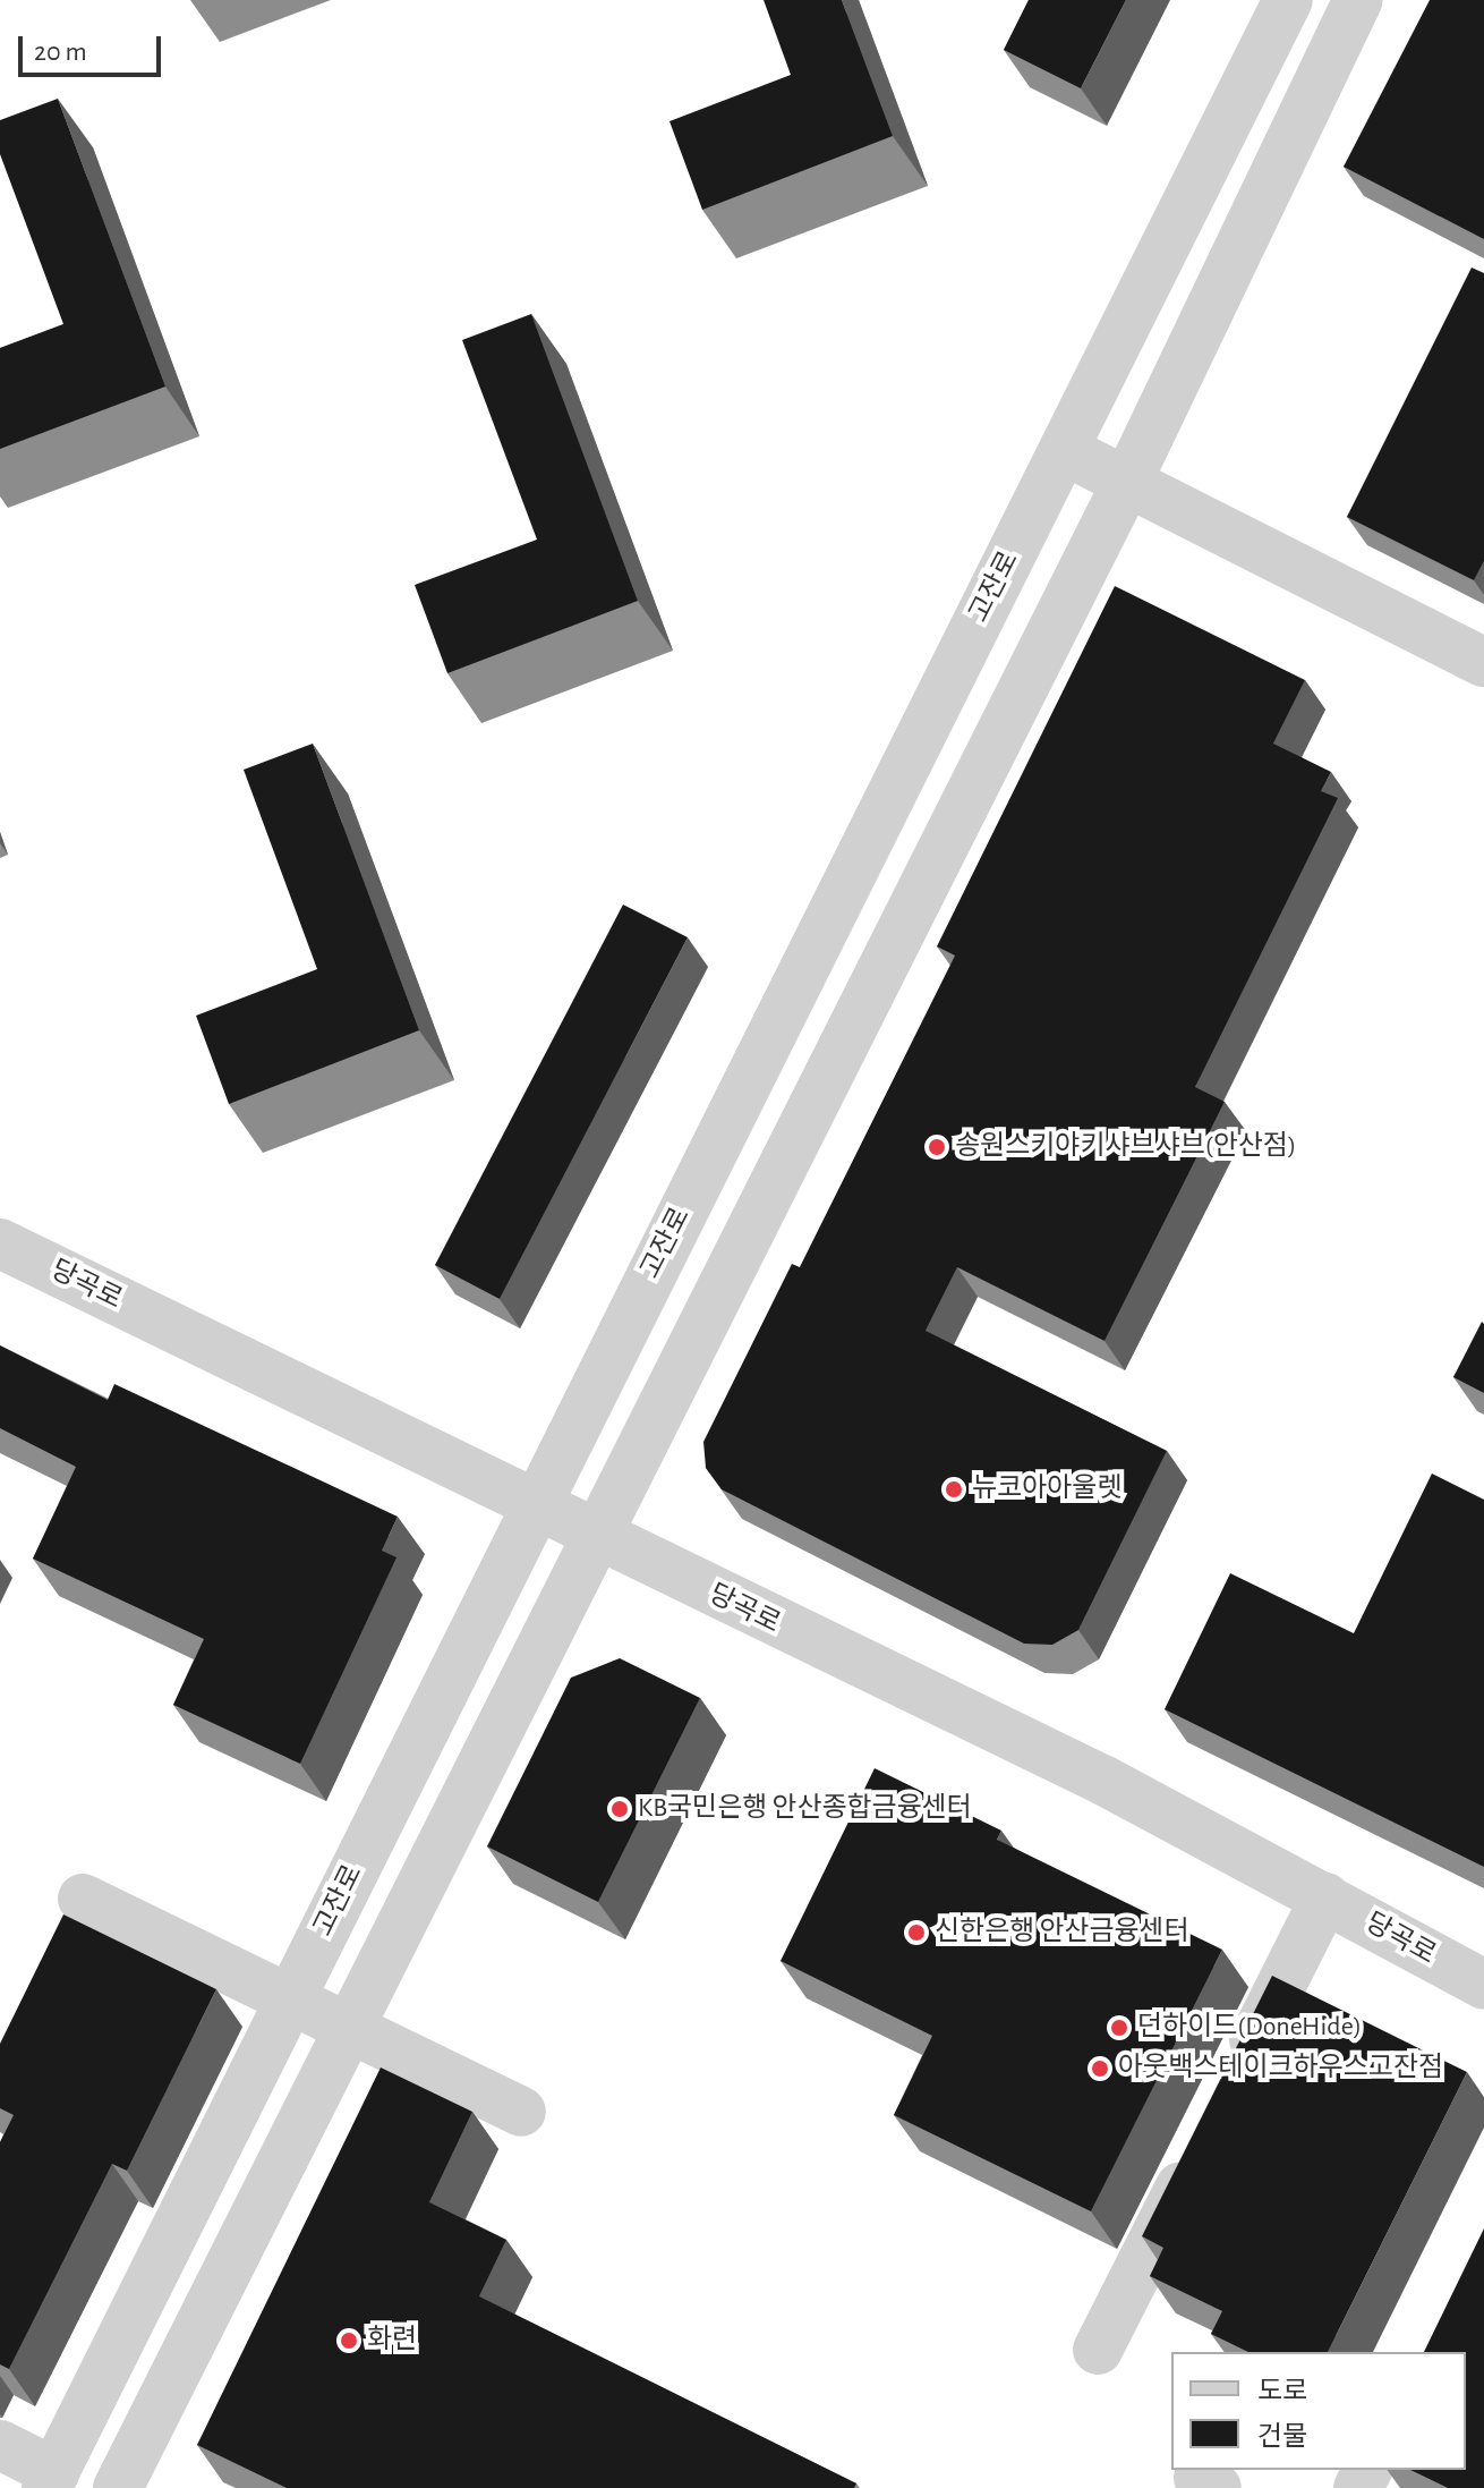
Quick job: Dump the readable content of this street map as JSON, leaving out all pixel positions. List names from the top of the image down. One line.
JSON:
{"streets":{"street":["고잔로","당곡로"]},"crossings":[["고잔로","당곡로"]],"places":["송원스키야키샤브샤브(안산점)","뉴코아아울렛","KB국민은행 안산종합금융센터","신한은행 안산금융센터","던하이드(DoneHide)","아웃백스테이크하우스고잔점","화련"],"legend":["도로","건물"],"scale_bar":"20 m"}
